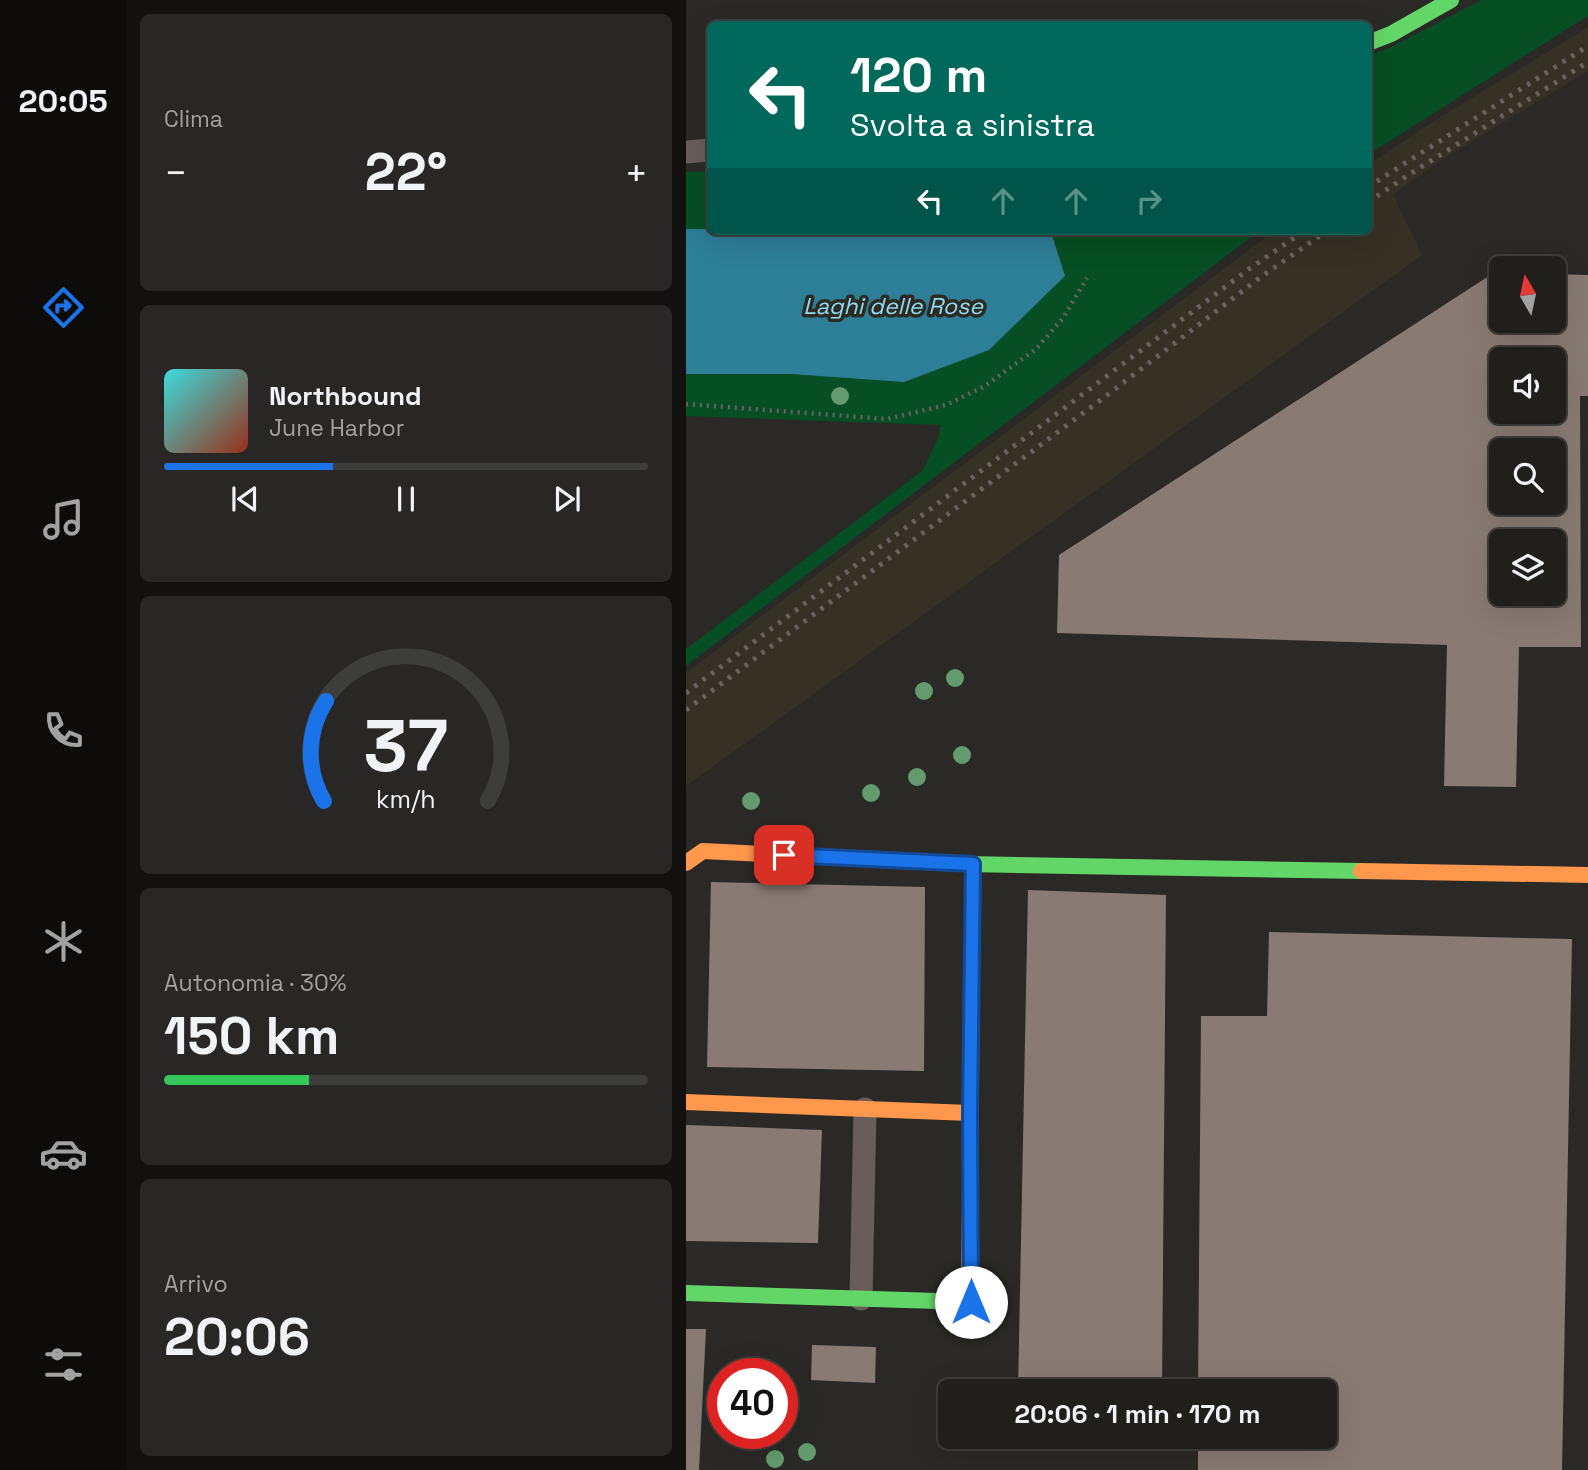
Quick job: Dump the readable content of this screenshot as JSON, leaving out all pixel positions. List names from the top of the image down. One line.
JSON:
{"water":["Laghi delle Rose"],"north":"top","page":{"tabs":"20:05","tile":["Clima",["Autonomia · 30%","150 km"],["Arrivo","20:06"]],"turn":["120 m","Svolta a sinistra"],"heat":["−","22°","+"],"song":["Northbound","June Harbor"],"limit":"40","trip":"20:06 · 1 min · 170 m","gauge":["37","km/h"]}}
